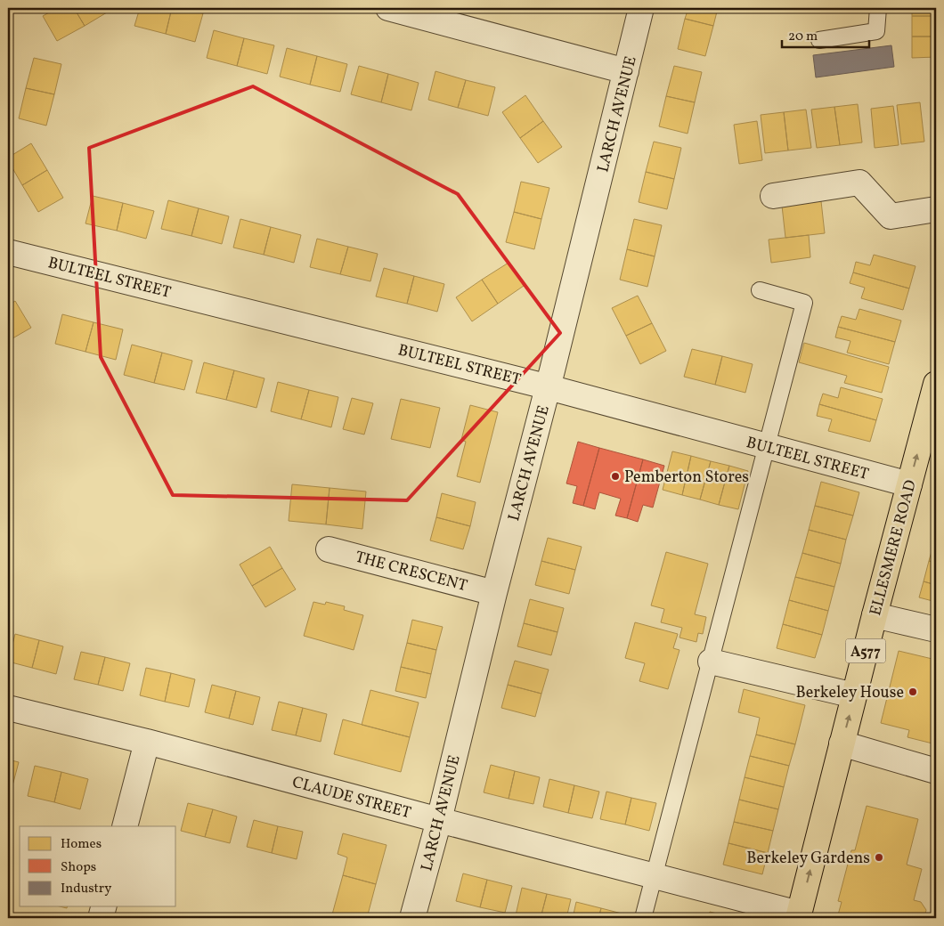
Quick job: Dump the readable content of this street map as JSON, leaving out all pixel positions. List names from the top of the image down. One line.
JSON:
{"streets":{"highway":["ELLESMERE ROAD","A577"],"street":["LARCH AVENUE","BULTEEL STREET","THE CRESCENT","CLAUDE STREET"]},"crossings":[["LARCH AVENUE","BULTEEL STREET"],["LARCH AVENUE","THE CRESCENT"],["LARCH AVENUE","CLAUDE STREET"],["BULTEEL STREET","ELLESMERE ROAD"],["ELLESMERE ROAD","CLAUDE STREET"]],"one_way":["ELLESMERE ROAD"],"places":["Pemberton Stores","Berkeley House","Berkeley Gardens"],"legend":["Homes","Shops","Industry"],"scale_bar":"20 m"}
